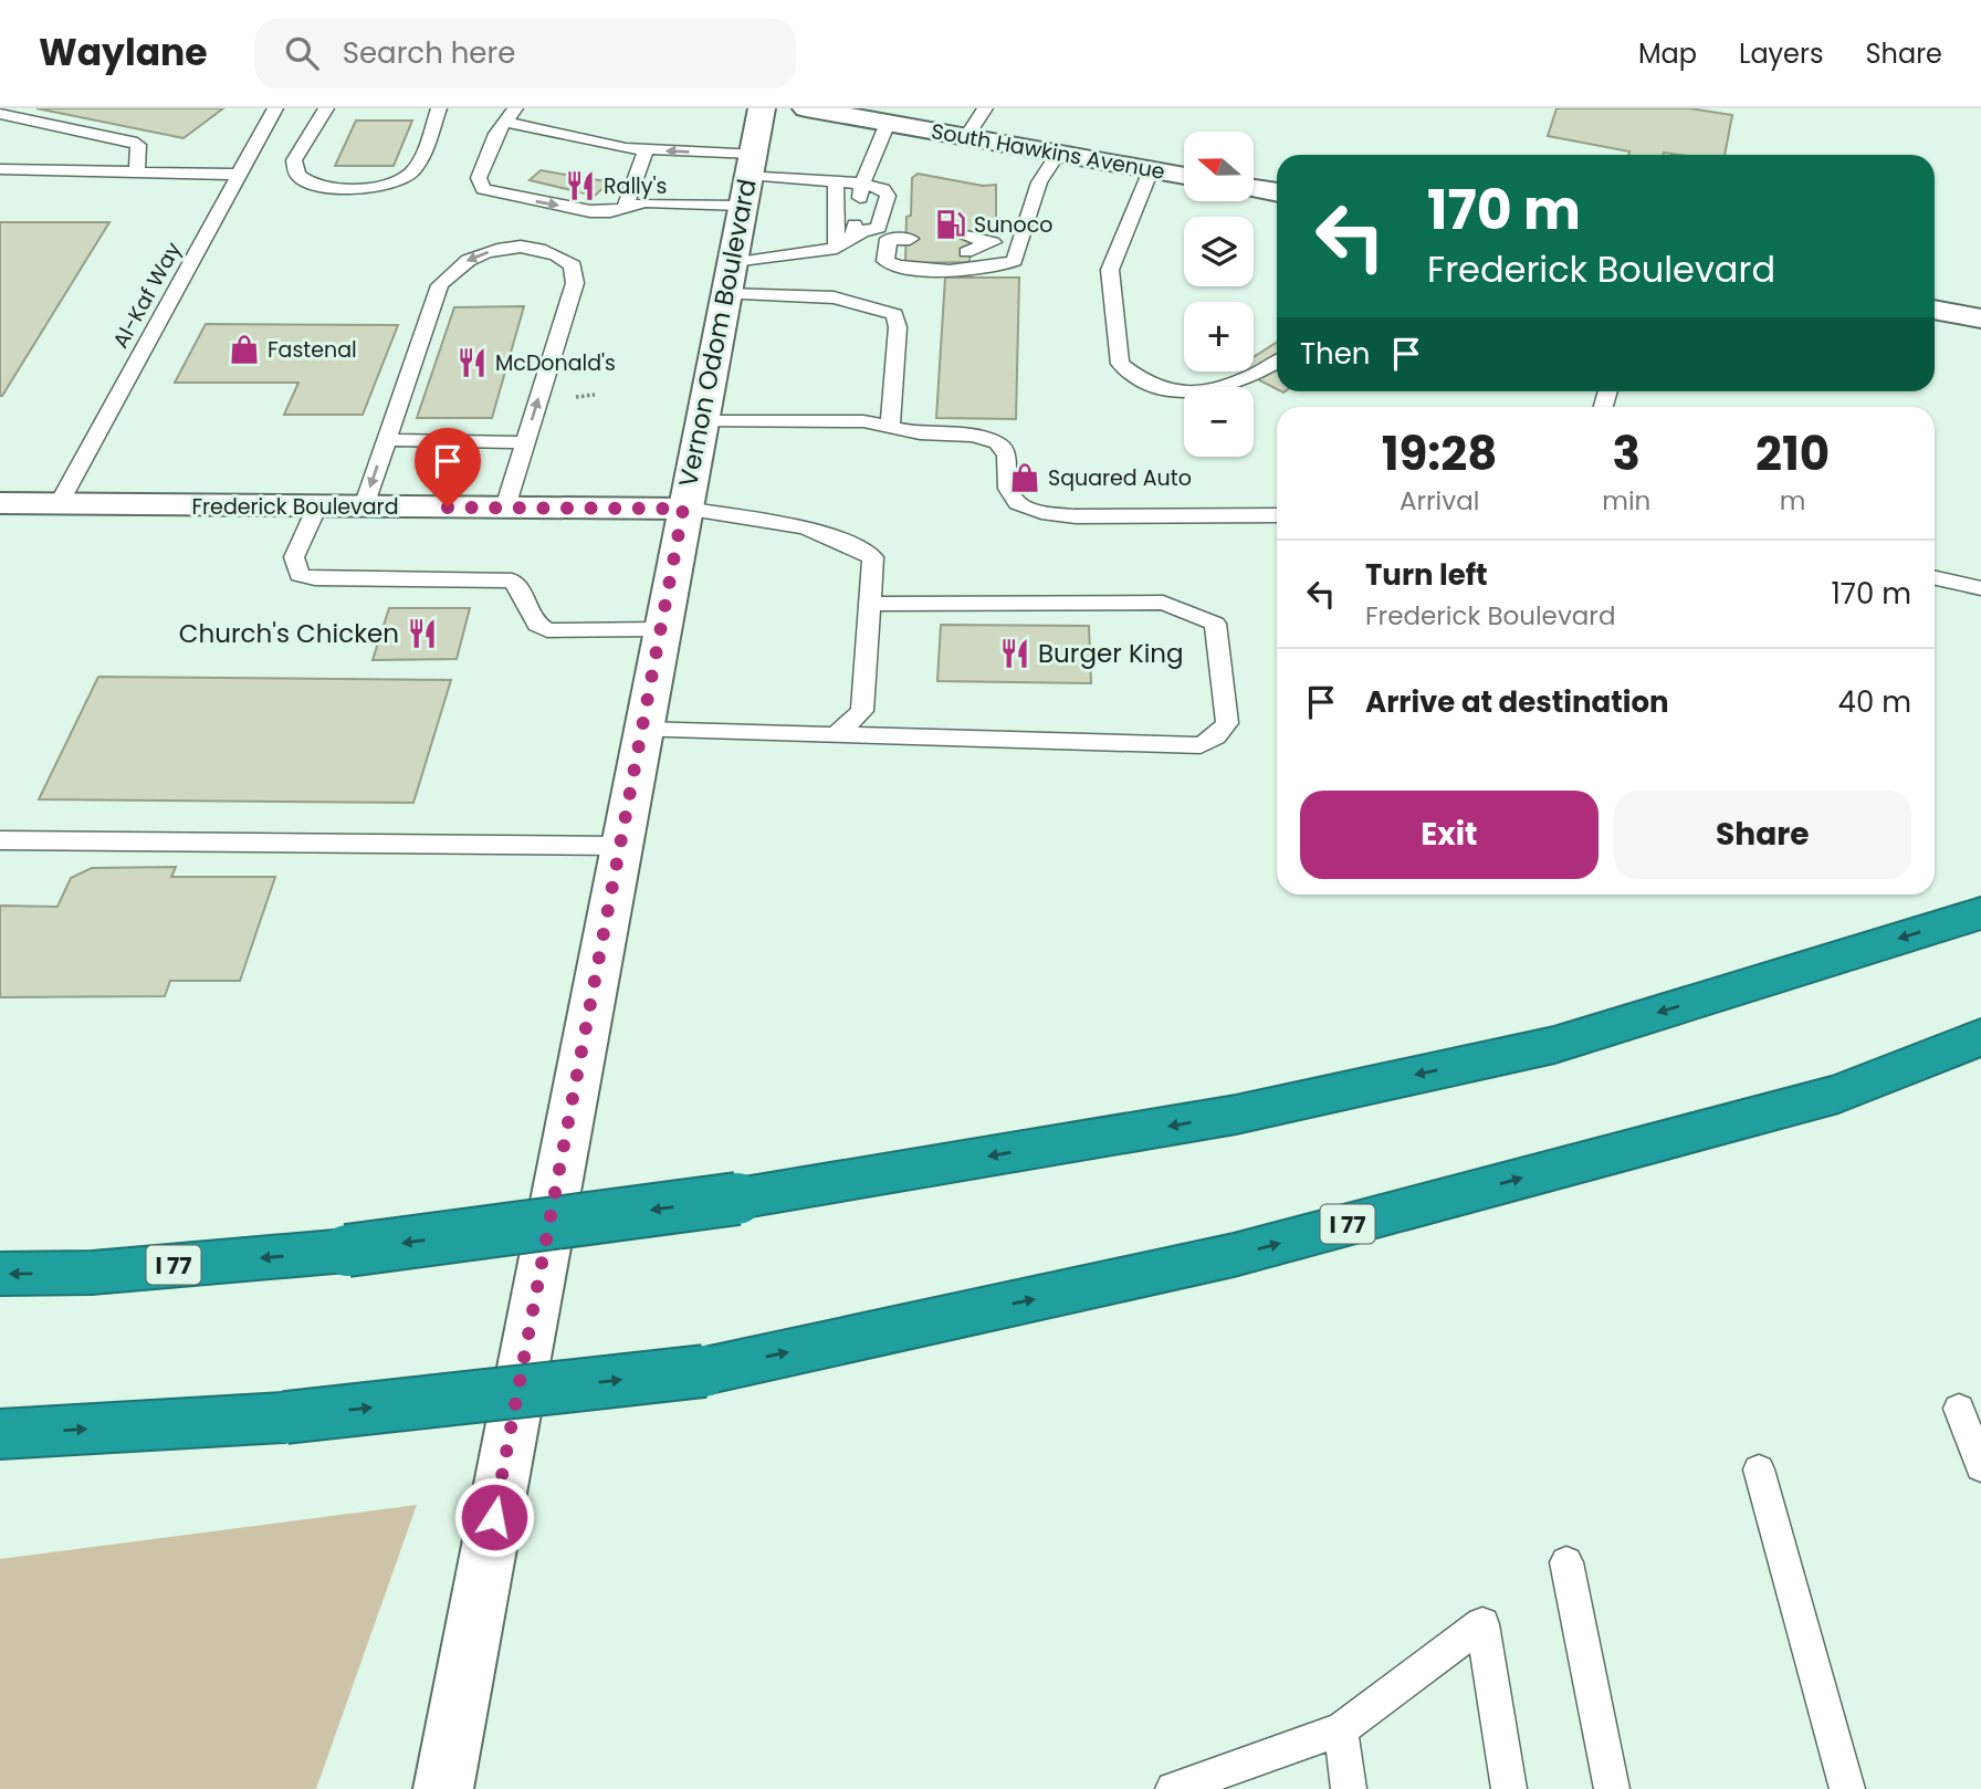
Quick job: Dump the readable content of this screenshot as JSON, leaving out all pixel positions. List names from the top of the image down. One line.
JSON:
{"streets":{"highway":["I 77"],"main road":["South Hawkins Avenue","Vernon Odom Boulevard","Frederick Boulevard"],"lane":["Al-Kaf Way"]},"crossings":[["Al-Kaf Way","Frederick Boulevard"],["Vernon Odom Boulevard","Frederick Boulevard"]],"places":{"restaurant":["Rally's","McDonald's","Church's Chicken","Burger King"],"fuel station":["Sunoco"],"shop":["Fastenal","Squared Auto"]},"north":"left","page":{"header":"Waylane","search":"Search here","nav":["Map","Layers","Share"],"map_buttons":["+","−"],"turn":["170 m","Frederick Boulevard"],"then":"Then","eta":["19:28","Arrival","3","min","210","m"],"list":[{"name":"Turn left","note":"Frederick Boulevard","value":"170 m"},{"name":"Arrive at destination","value":"40 m"}],"buttons":["Exit","Share"]}}
